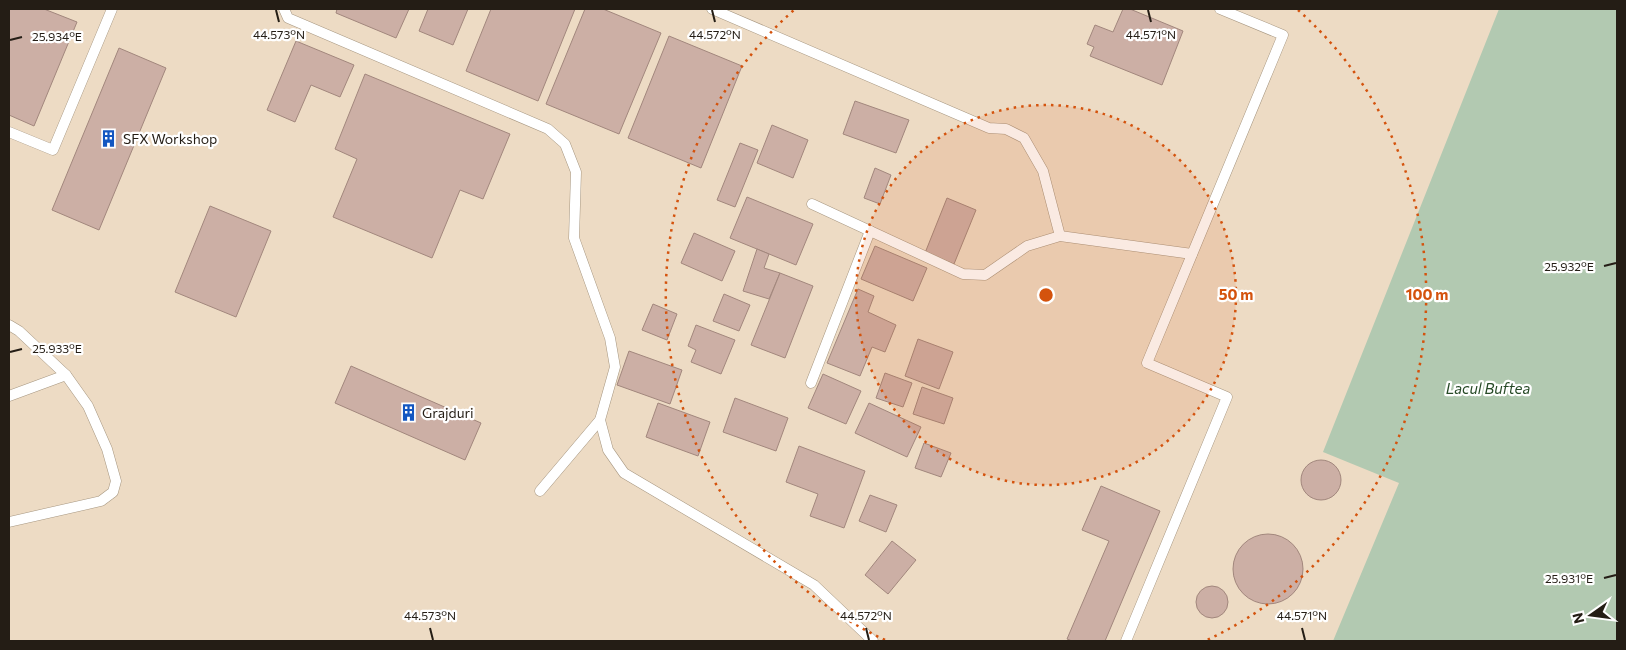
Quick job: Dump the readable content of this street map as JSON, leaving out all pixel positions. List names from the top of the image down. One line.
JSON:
{"water":["Lacul Buftea"],"places":{"building":["SFX Workshop","Grajduri"]},"north":"left","coordinates":["44.573°N","44.572°N","44.571°N","25.934°E","25.932°E","25.933°E","25.931°E"],"rings":["50 m","100 m"]}
